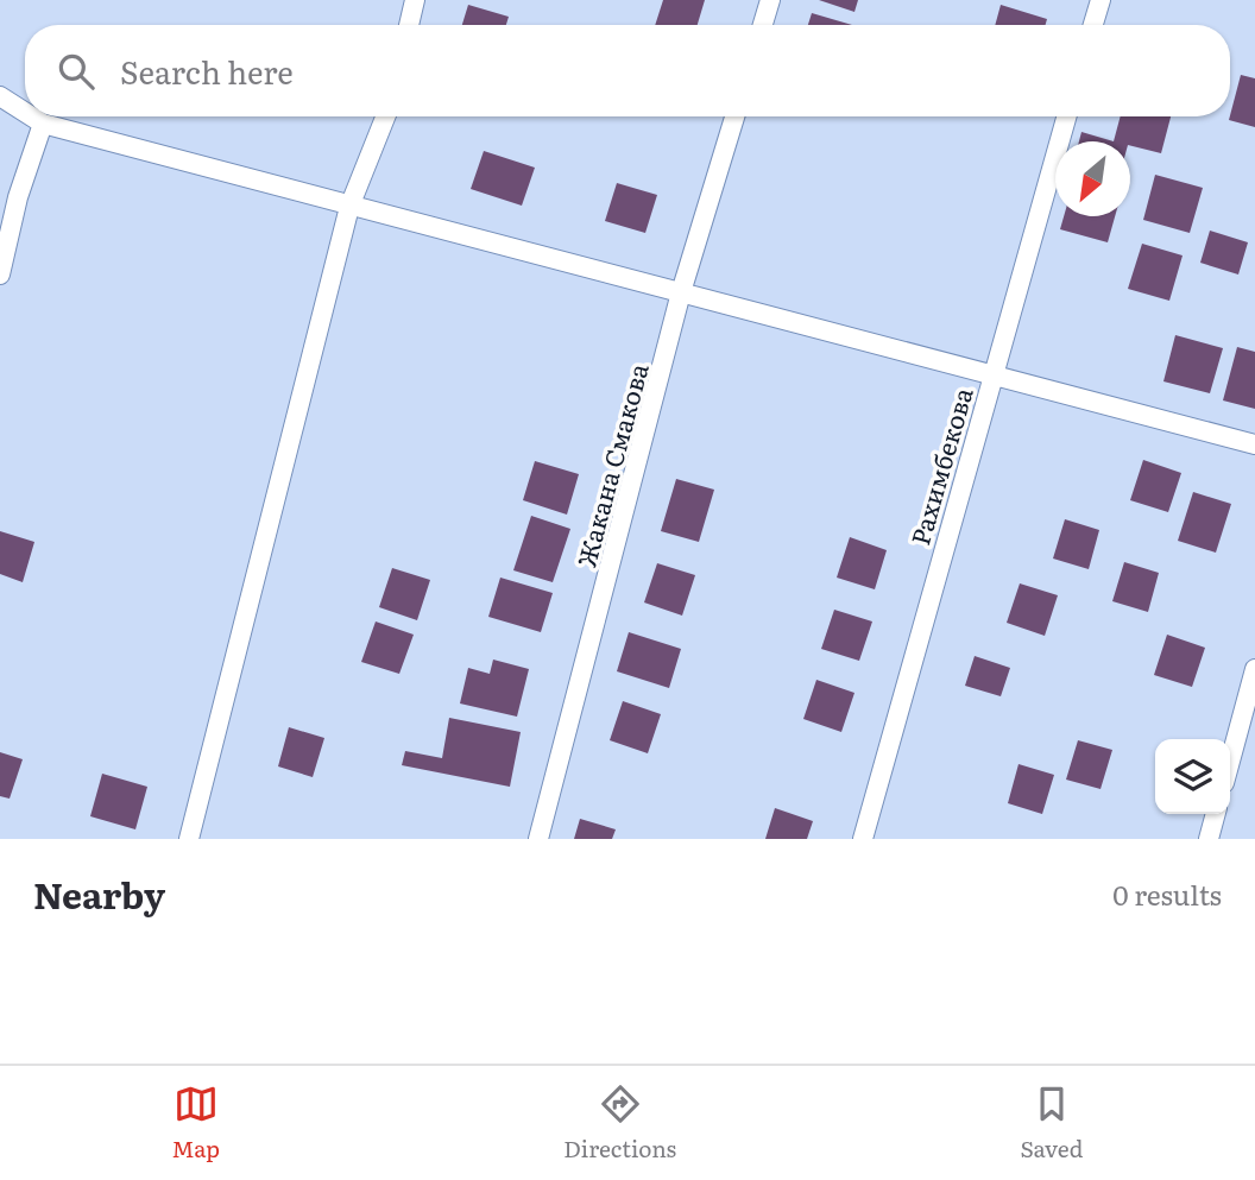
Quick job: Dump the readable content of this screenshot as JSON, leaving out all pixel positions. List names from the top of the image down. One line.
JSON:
{"streets":{"street":["Жакана Смакова","Рахимбекова"]},"north":"bottom left","page":{"search":"Search here","heading":["Nearby","0 results"],"nav":["Map","Directions","Saved"]}}
